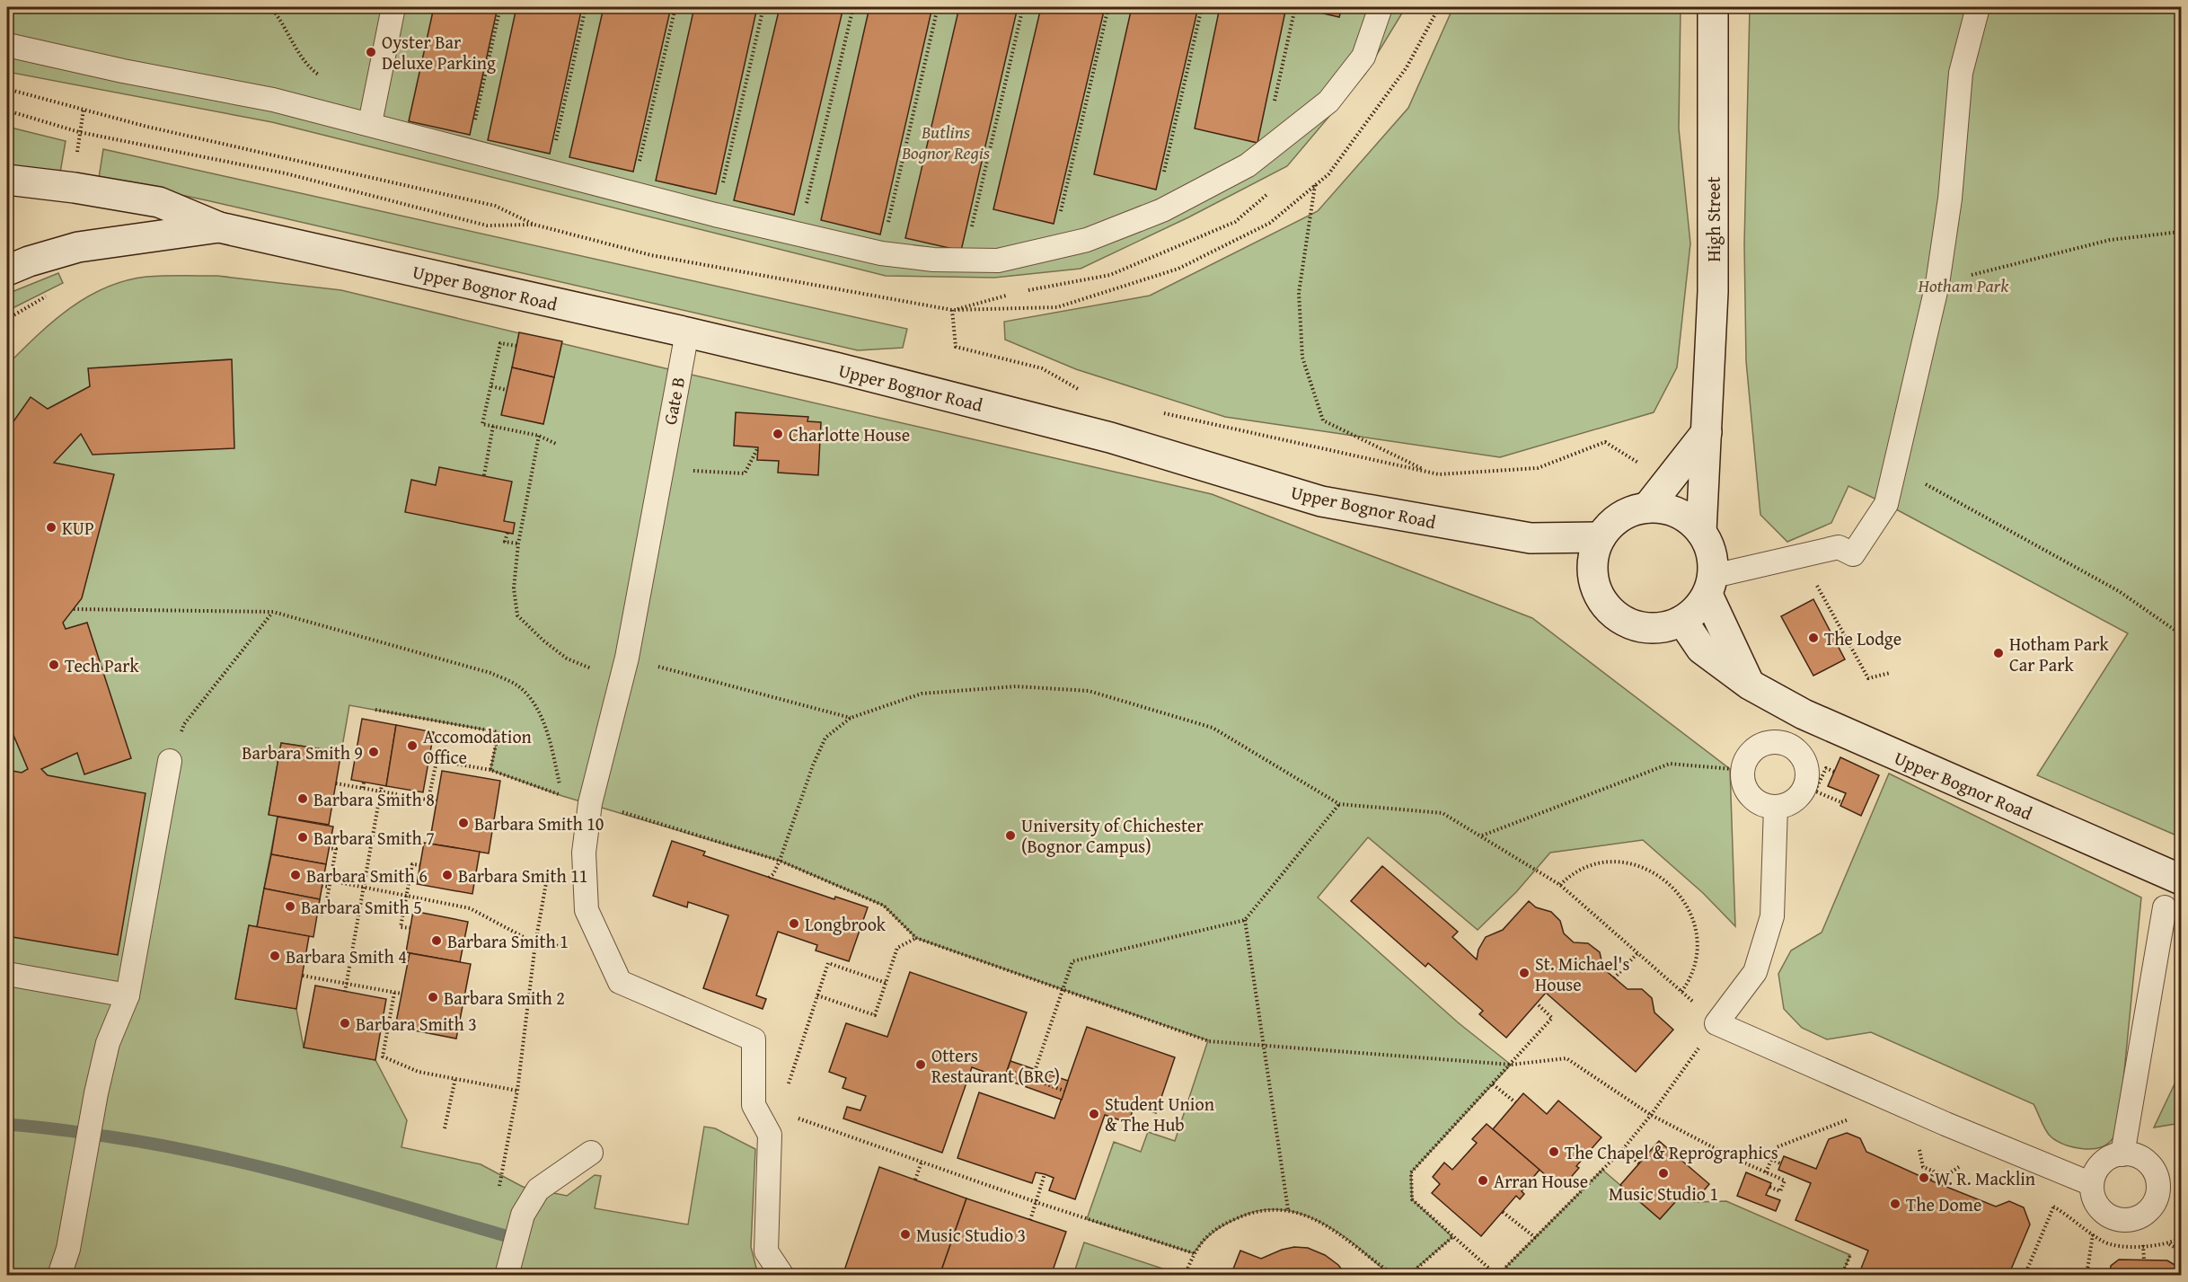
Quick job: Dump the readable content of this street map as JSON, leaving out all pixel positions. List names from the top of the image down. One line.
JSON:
{"streets":{"main road":["High Street","Upper Bognor Road"],"lane":["Gate B"]},"crossings":[["High Street","Upper Bognor Road"],["Upper Bognor Road","Gate B"]],"parks":["Butlins Bognor Regis","Hotham Park"],"places":["Oyster Bar Deluxe Parking","Charlotte House","KUP","The Lodge","Hotham Park Car Park","Tech Park","Accomodation Office","Barbara Smith 9","Barbara Smith 8","Barbara Smith 10","University of Chichester (Bognor Campus)","Barbara Smith 7","Barbara Smith 6","Barbara Smith 11","Barbara Smith 5","Longbrook","Barbara Smith 1","Barbara Smith 4","St. Michael's House","Barbara Smith 2","Barbara Smith 3","Otters Restaurant (BRC)","Student Union & The Hub","The Chapel & Reprographics","Music Studio 1","W. R. Macklin","Arran House","The Dome","Music Studio 3"]}
